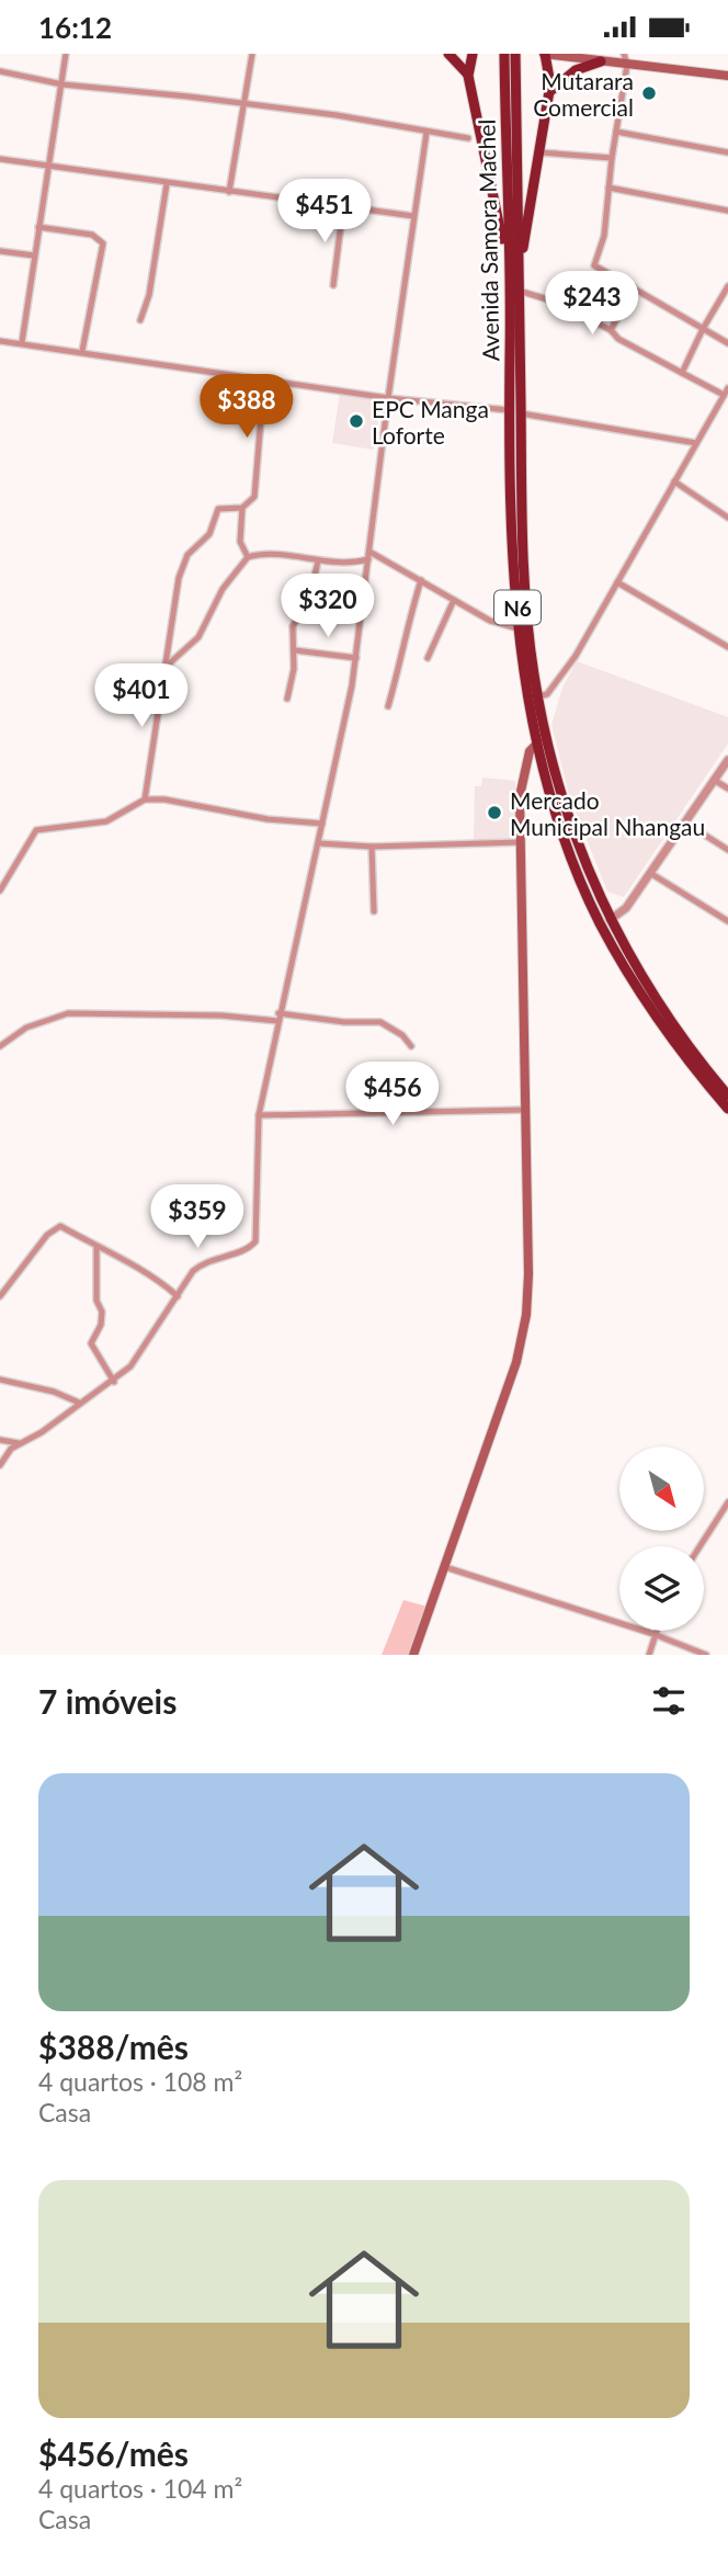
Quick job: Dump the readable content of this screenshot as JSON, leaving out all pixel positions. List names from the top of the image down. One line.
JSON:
{"streets":{"highway":["Avenida Samora Machel","N6"]},"places":["Mutarara Comercial","EPC Manga Loforte","Mercado Municipal Nhangau"],"north":"bottom right","page":{"status":"16:12","price":["$451","$243","$388","$320","$401","$456","$359"],"heading":"7 imóveis","list":[{"name":"$388/mês","note":"4 quartos · 108 m² · Casa"},{"name":"$456/mês","note":"4 quartos · 104 m² · Casa"}]}}
